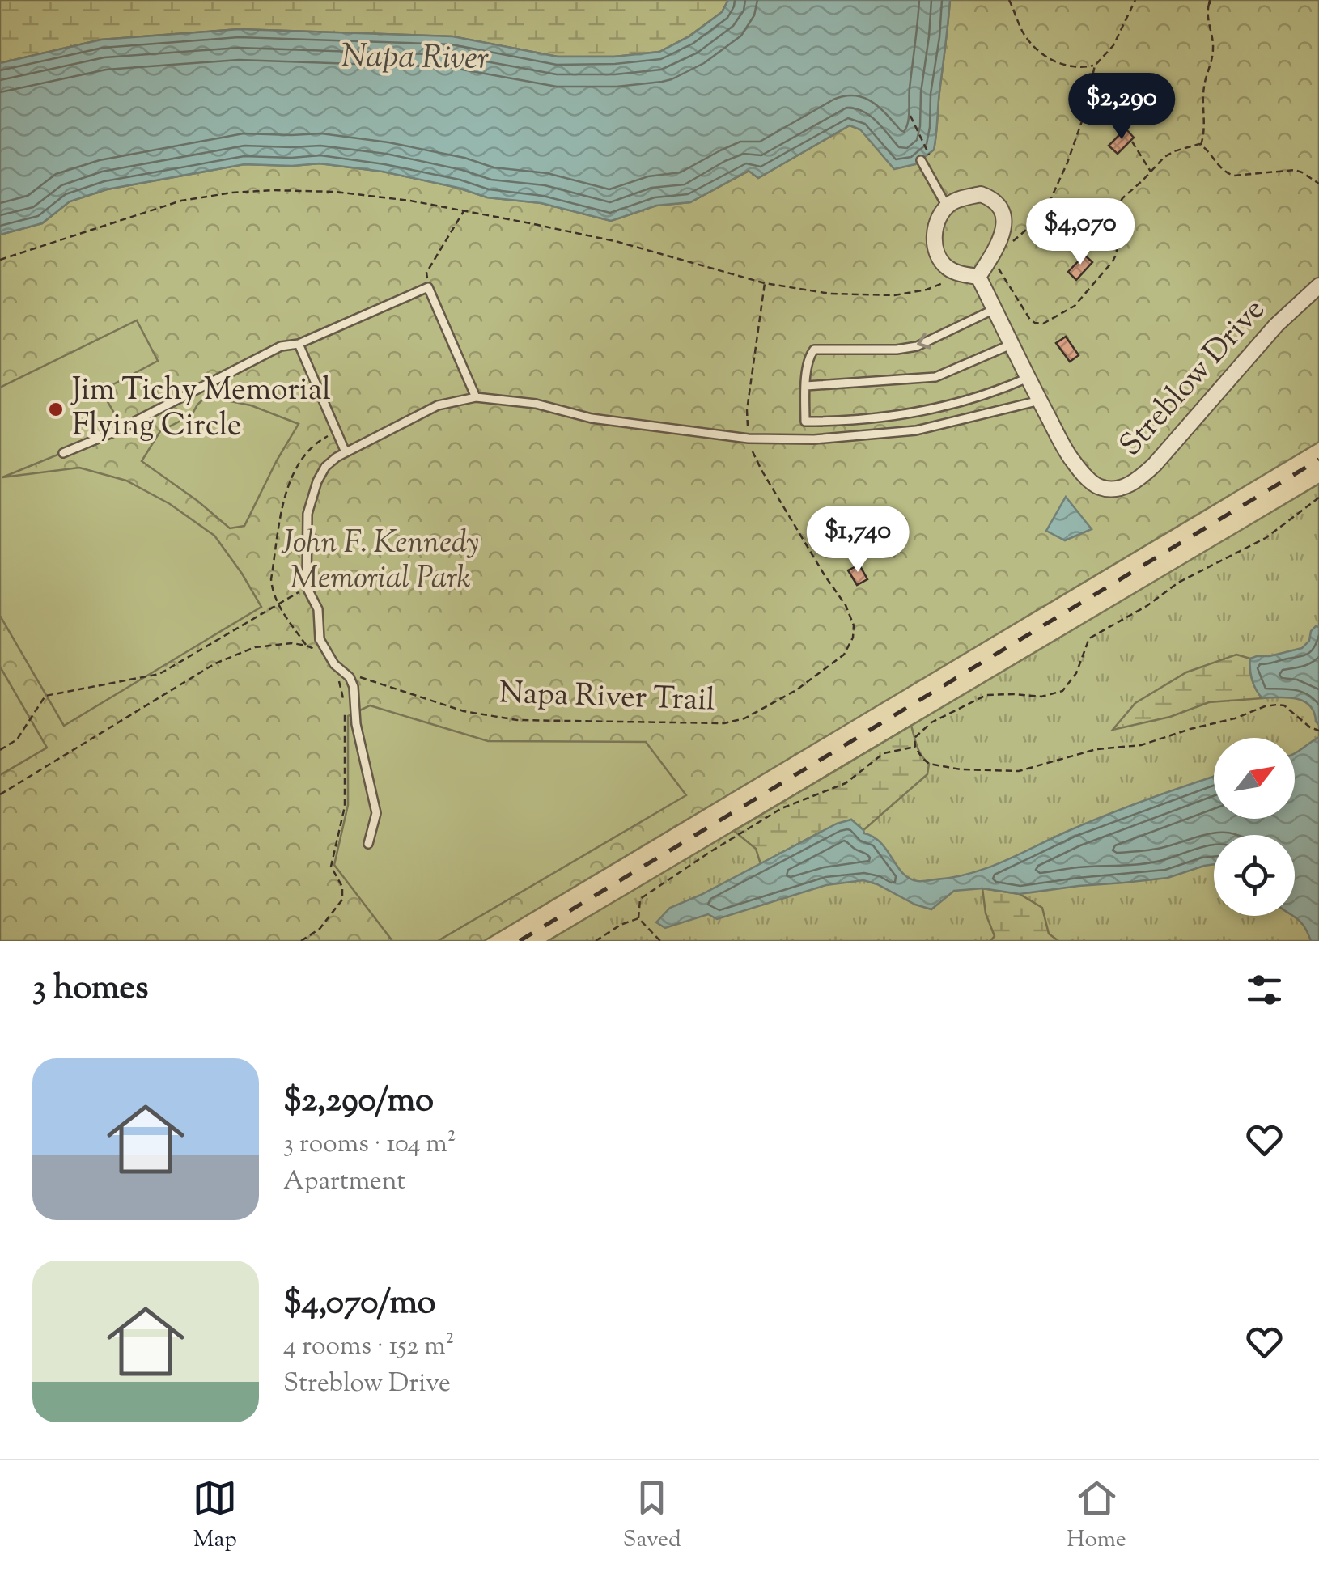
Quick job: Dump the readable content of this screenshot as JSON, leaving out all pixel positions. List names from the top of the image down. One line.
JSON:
{"streets":{"street":["Streblow Drive"],"path":["Napa River Trail"]},"water":["Napa River"],"parks":["John F. Kennedy Memorial Park"],"places":["Jim Tichy Memorial Flying Circle"],"north":"top right","page":{"price":["$2,290","$4,070","$1,740"],"heading":"3 homes","list":[{"name":"$2,290/mo","note":"3 rooms · 104 m² · Apartment"},{"name":"$4,070/mo","note":"4 rooms · 152 m² · Streblow Drive"}],"tabs":["Map","Saved","Home"]}}
